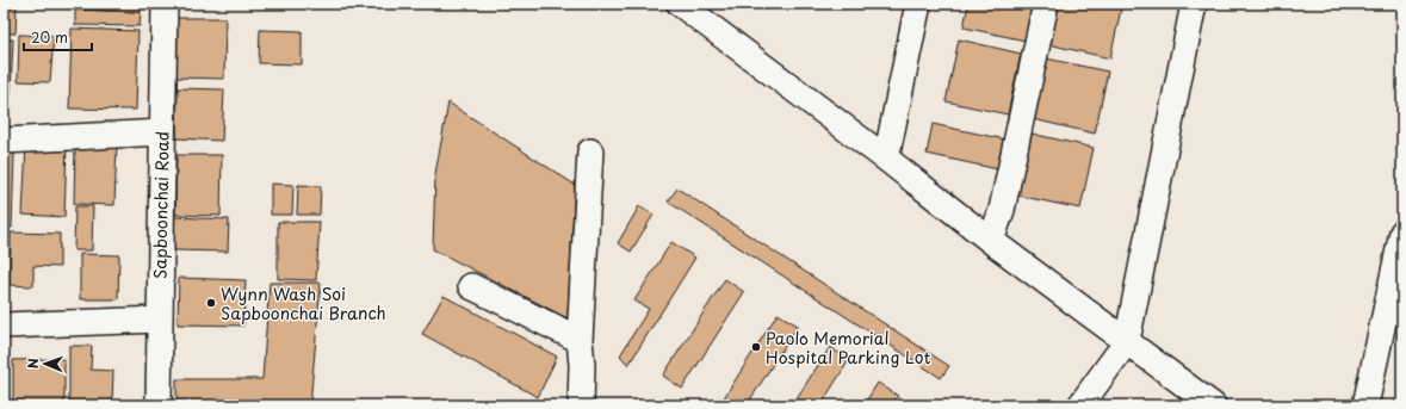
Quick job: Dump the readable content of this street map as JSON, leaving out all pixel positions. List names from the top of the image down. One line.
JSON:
{"streets":{"street":["Sapboonchai Road"]},"places":["Wynn Wash Soi Sapboonchai Branch","Paolo Memorial Hospital Parking Lot"],"scale_bar":"20 m","north":"left"}
